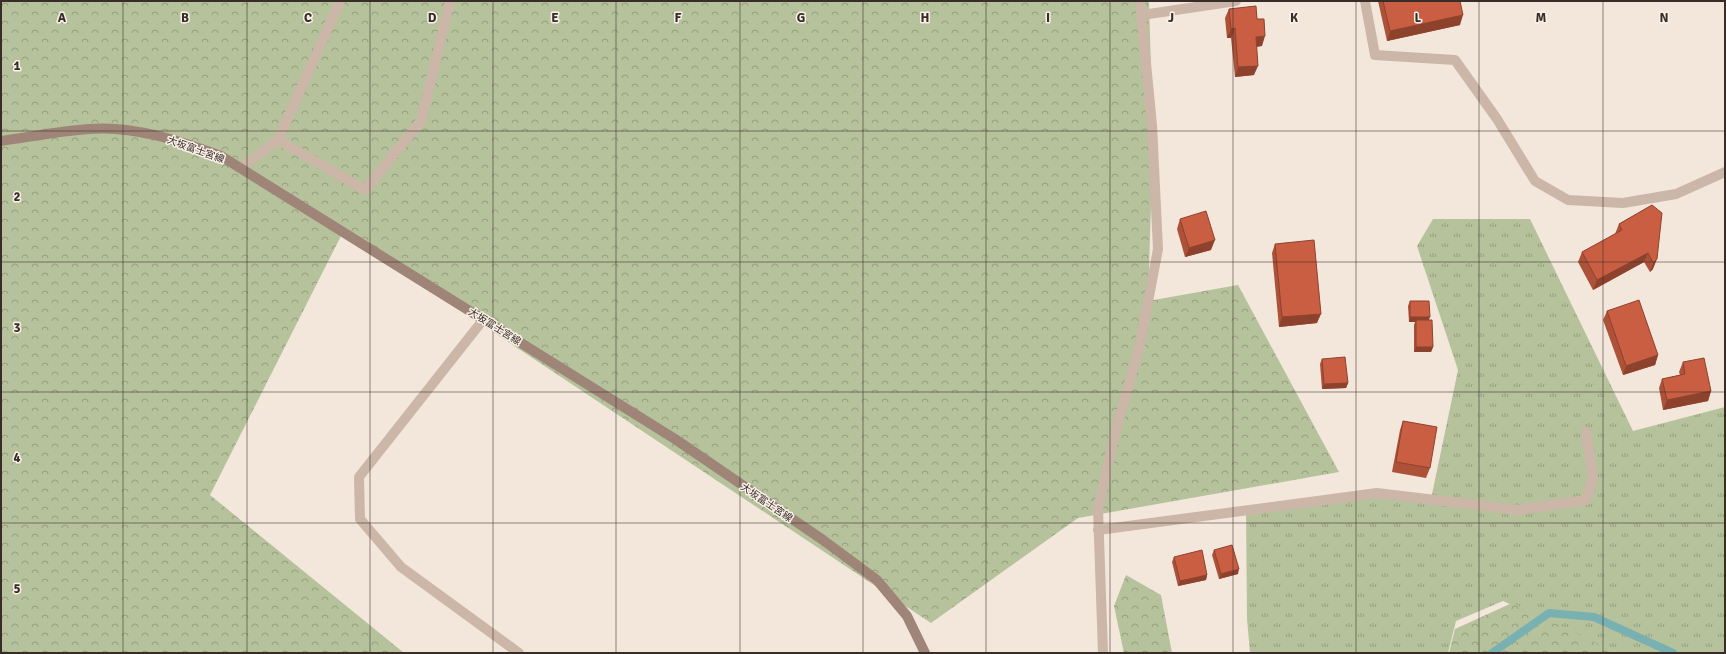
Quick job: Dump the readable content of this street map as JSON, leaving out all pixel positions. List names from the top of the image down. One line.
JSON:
{"streets":{"main road":["大坂富士宮線"]},"grid":{"columns":["A","B","C","D","E","F","G","H","I","J","K","L","M","N"],"rows":["1","2","3","4","5"]}}
